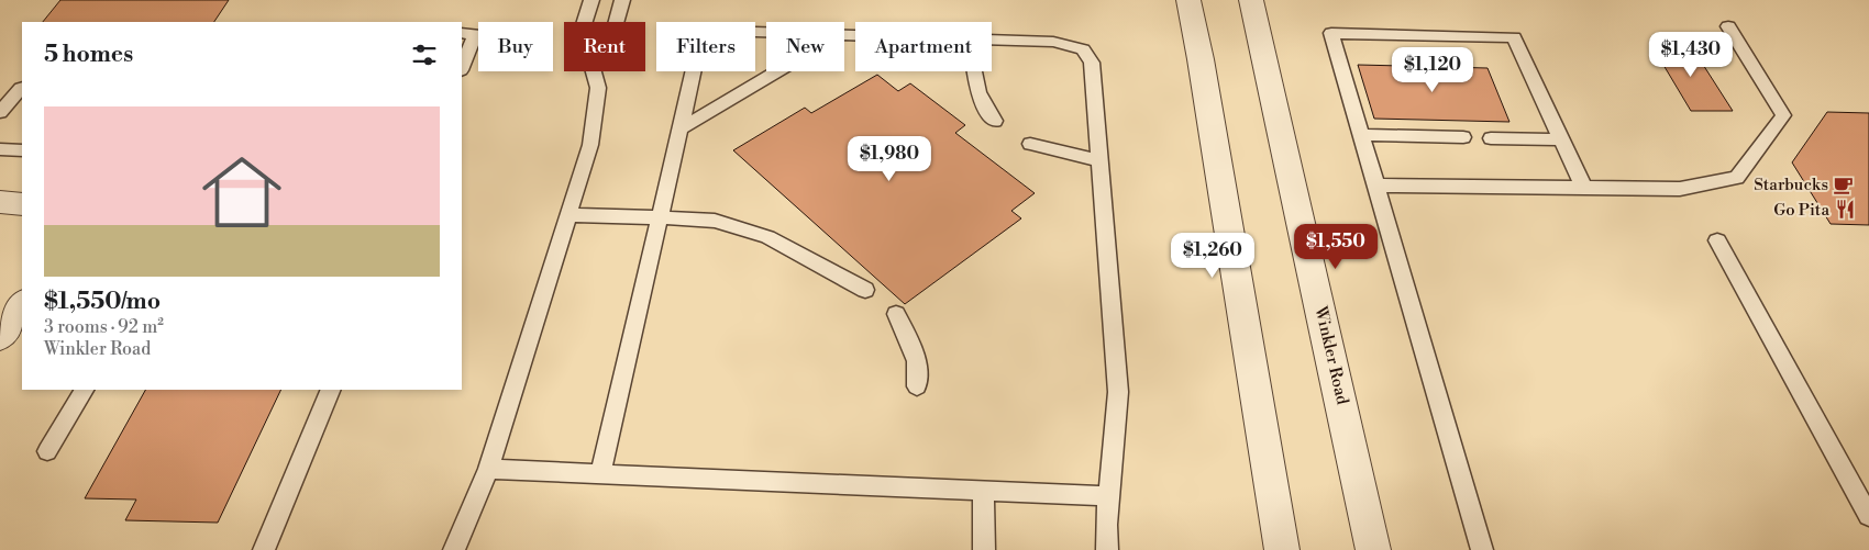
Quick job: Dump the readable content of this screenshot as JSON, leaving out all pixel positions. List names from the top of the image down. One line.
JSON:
{"streets":{"street":["Winkler Road"]},"places":{"cafe":["Starbucks"],"restaurant":["Go Pita"]},"page":{"chip":["Buy","Rent","Filters","New","Apartment"],"heading":"5 homes","price":["$1,430","$1,120","$1,980","$1,550","$1,260"],"list":[{"name":"$1,550/mo","note":"3 rooms · 92 m² · Winkler Road"}]}}
